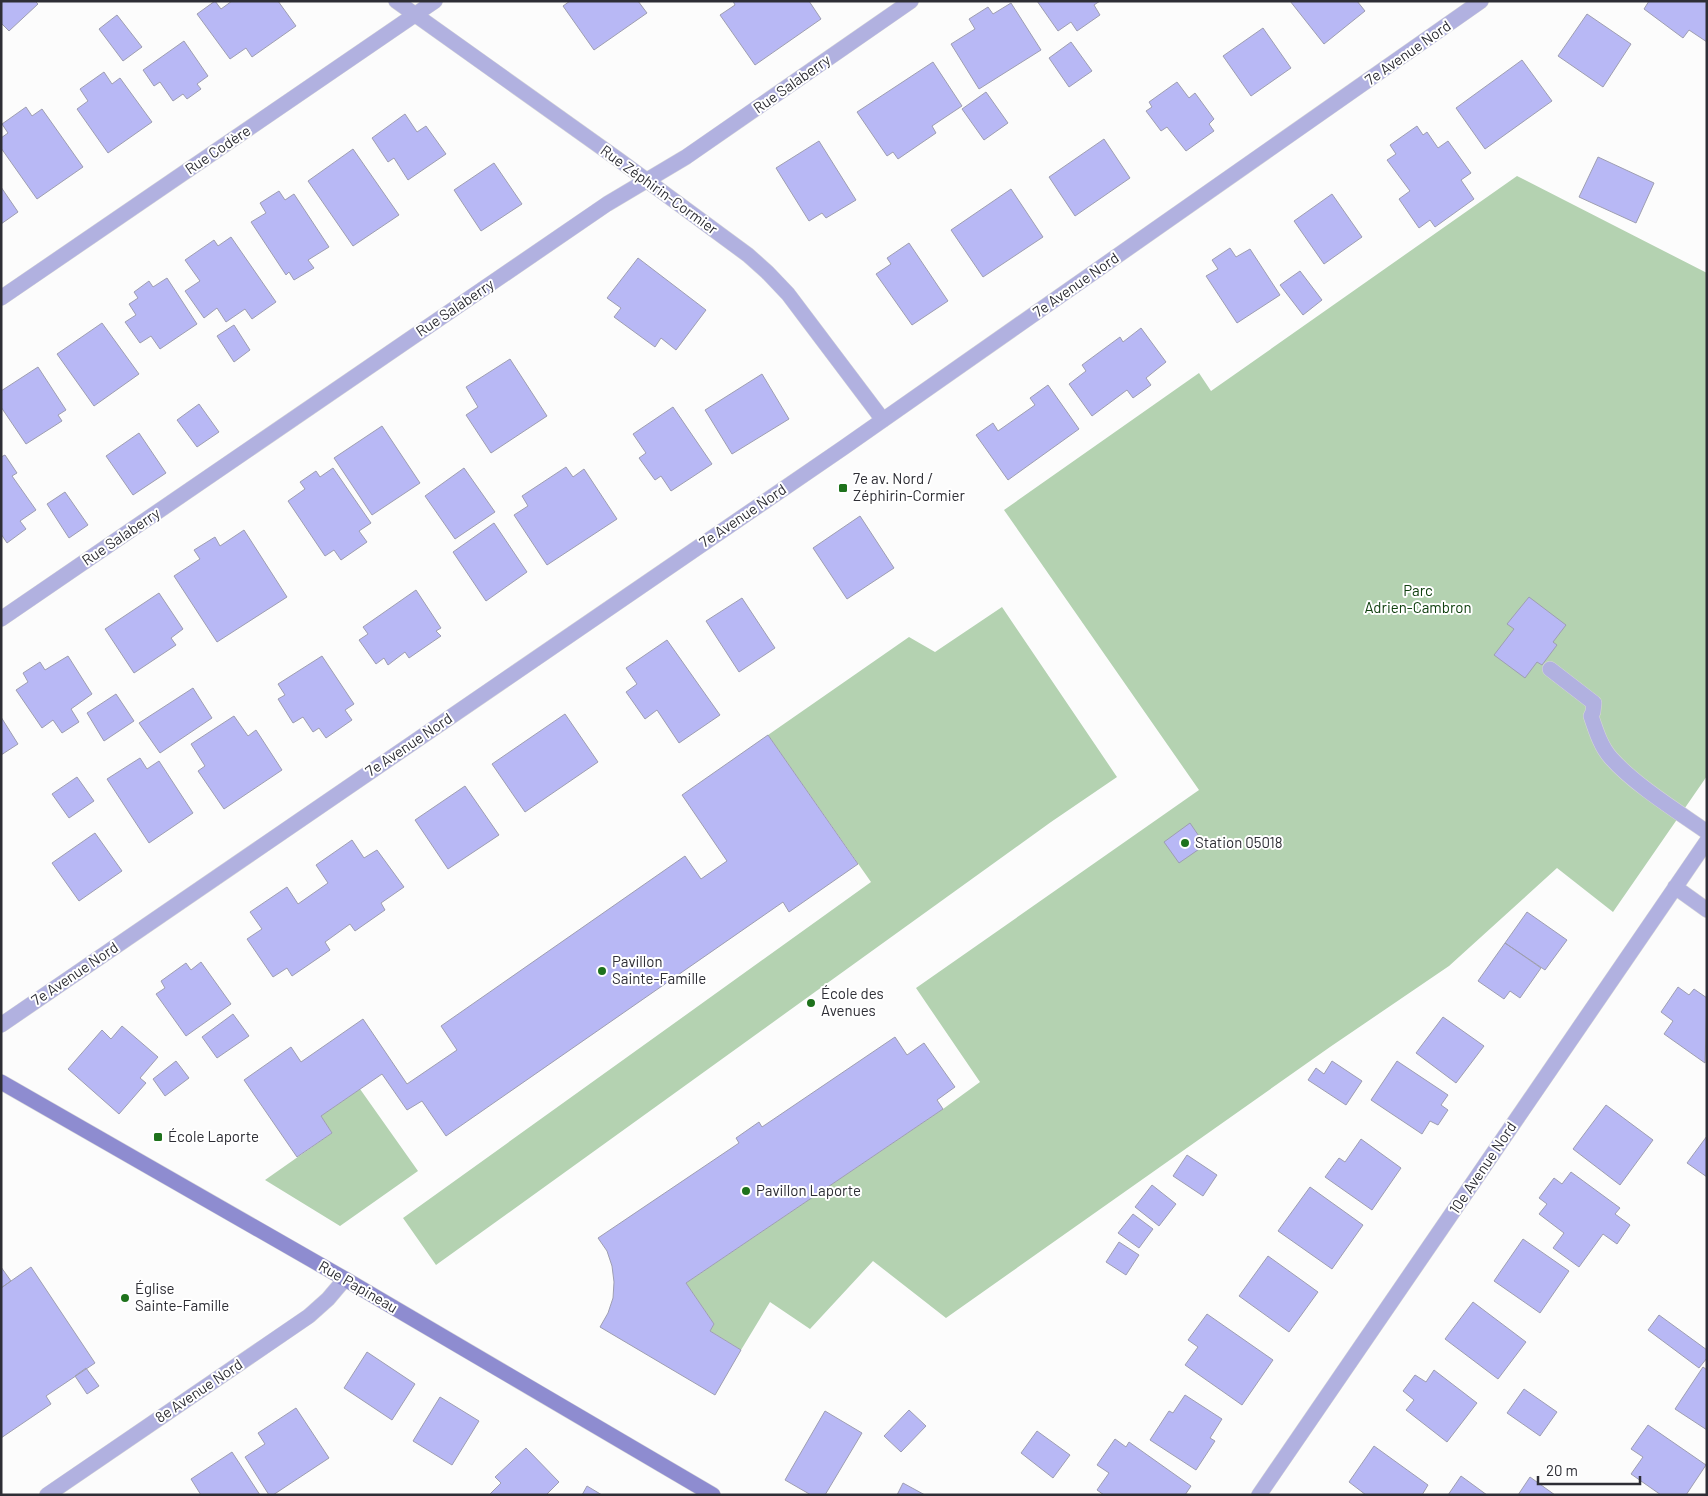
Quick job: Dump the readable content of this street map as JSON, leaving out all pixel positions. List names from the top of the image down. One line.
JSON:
{"streets":{"street":["7e Avenue Nord","Rue Salaberry","Rue Codère","Rue Zéphirin-Cormier","10e Avenue Nord","Rue Papineau","8e Avenue Nord"]},"crossings":[["7e Avenue Nord","Rue Zéphirin-Cormier"],["Rue Salaberry","Rue Zéphirin-Cormier"],["Rue Codère","Rue Zéphirin-Cormier"],["Rue Papineau","8e Avenue Nord"]],"parks":["Parc Adrien-Cambron"],"places":{"transit":["7e av. Nord / Zéphirin-Cormier","École Laporte"],"other":["Station 05018","Pavillon Sainte-Famille","École des Avenues","Pavillon Laporte","Église Sainte-Famille"]},"scale_bar":"20 m"}
